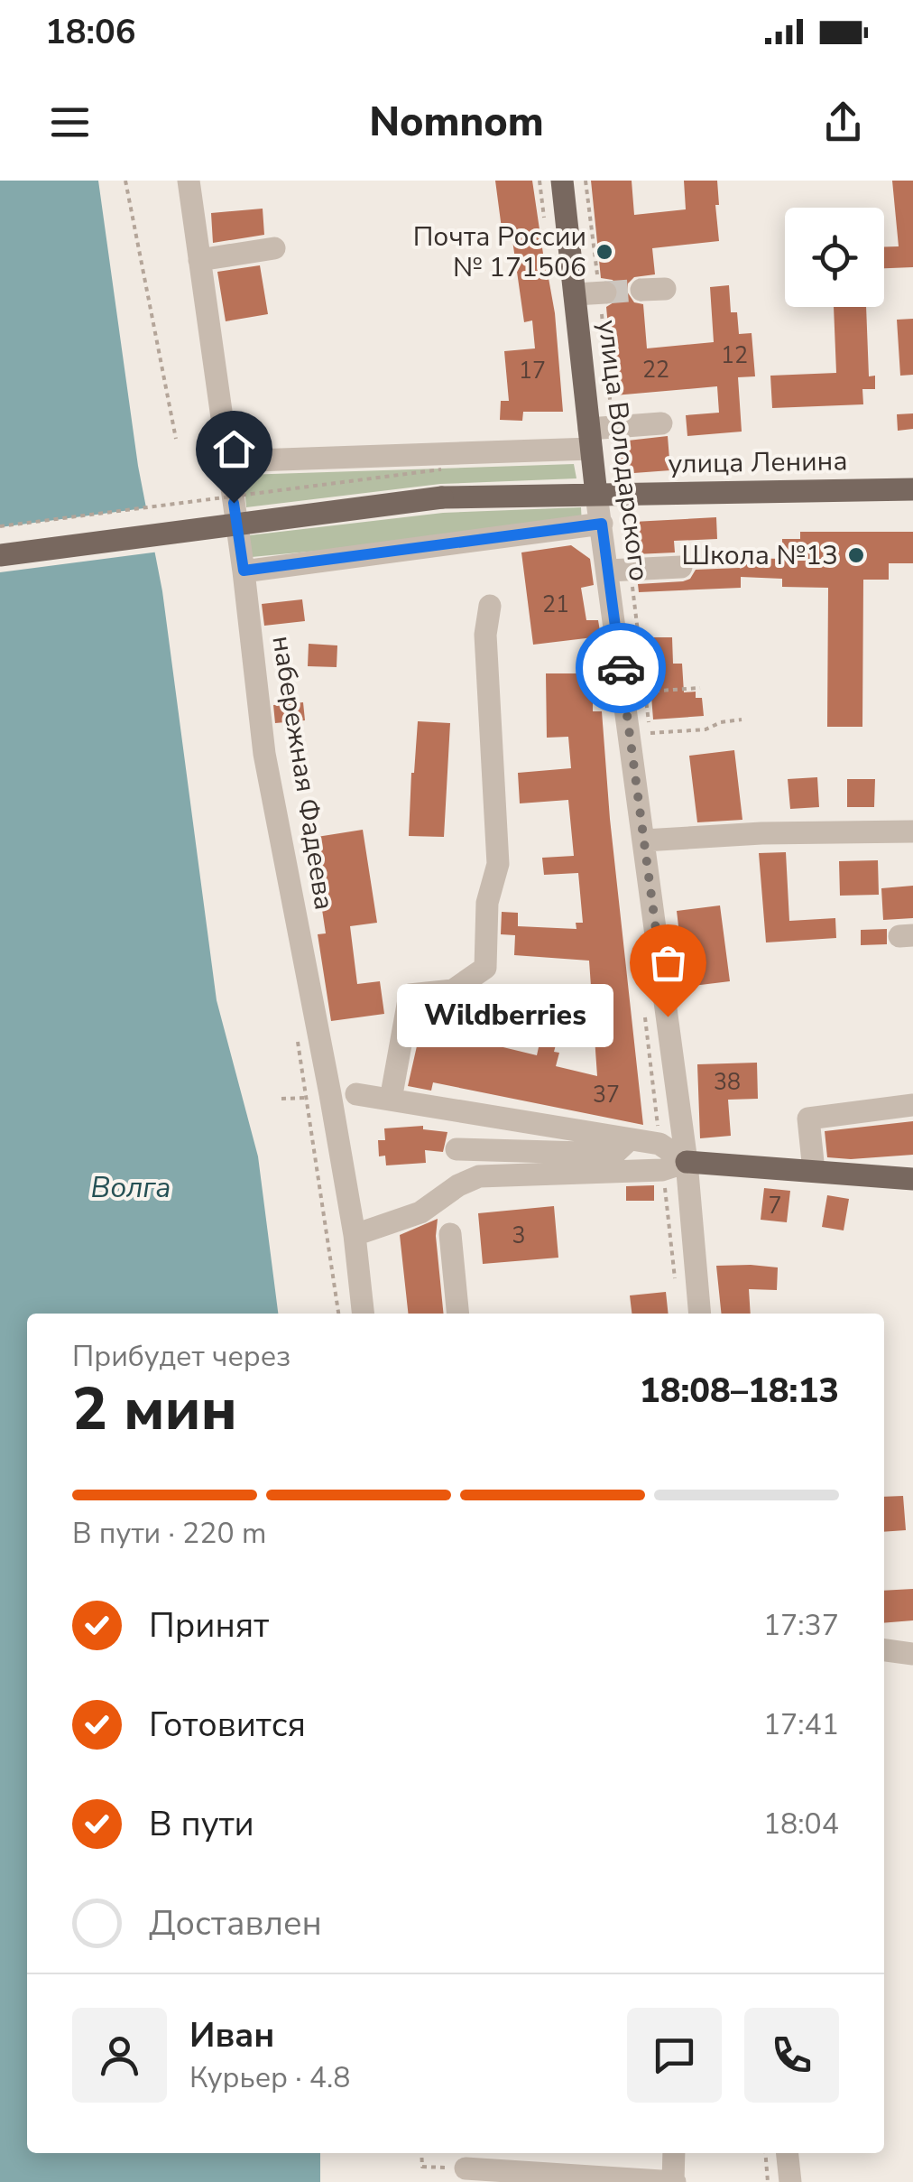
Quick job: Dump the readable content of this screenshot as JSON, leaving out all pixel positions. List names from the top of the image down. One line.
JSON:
{"streets":{"main road":["улица Володарского","улица Ленина"],"street":["набережная Фадеева"]},"crossings":[["улица Володарского","улица Ленина"]],"water":["Волга"],"places":["Почта России № 171506","Школа №13","Wildberries"],"house_numbers":["12","22","17","21","38","37","7","3"],"page":{"status":"18:06","header":"Nomnom","bubble":"Wildberries","heading":["2 мин","Прибудет через","18:08–18:13"],"panel":["Иван","Курьер · 4.8"],"bar":"В пути · 220 m","list":[["Принят","17:37"],["Готовится","17:41"],["В пути","18:04"],"Доставлен"]}}
